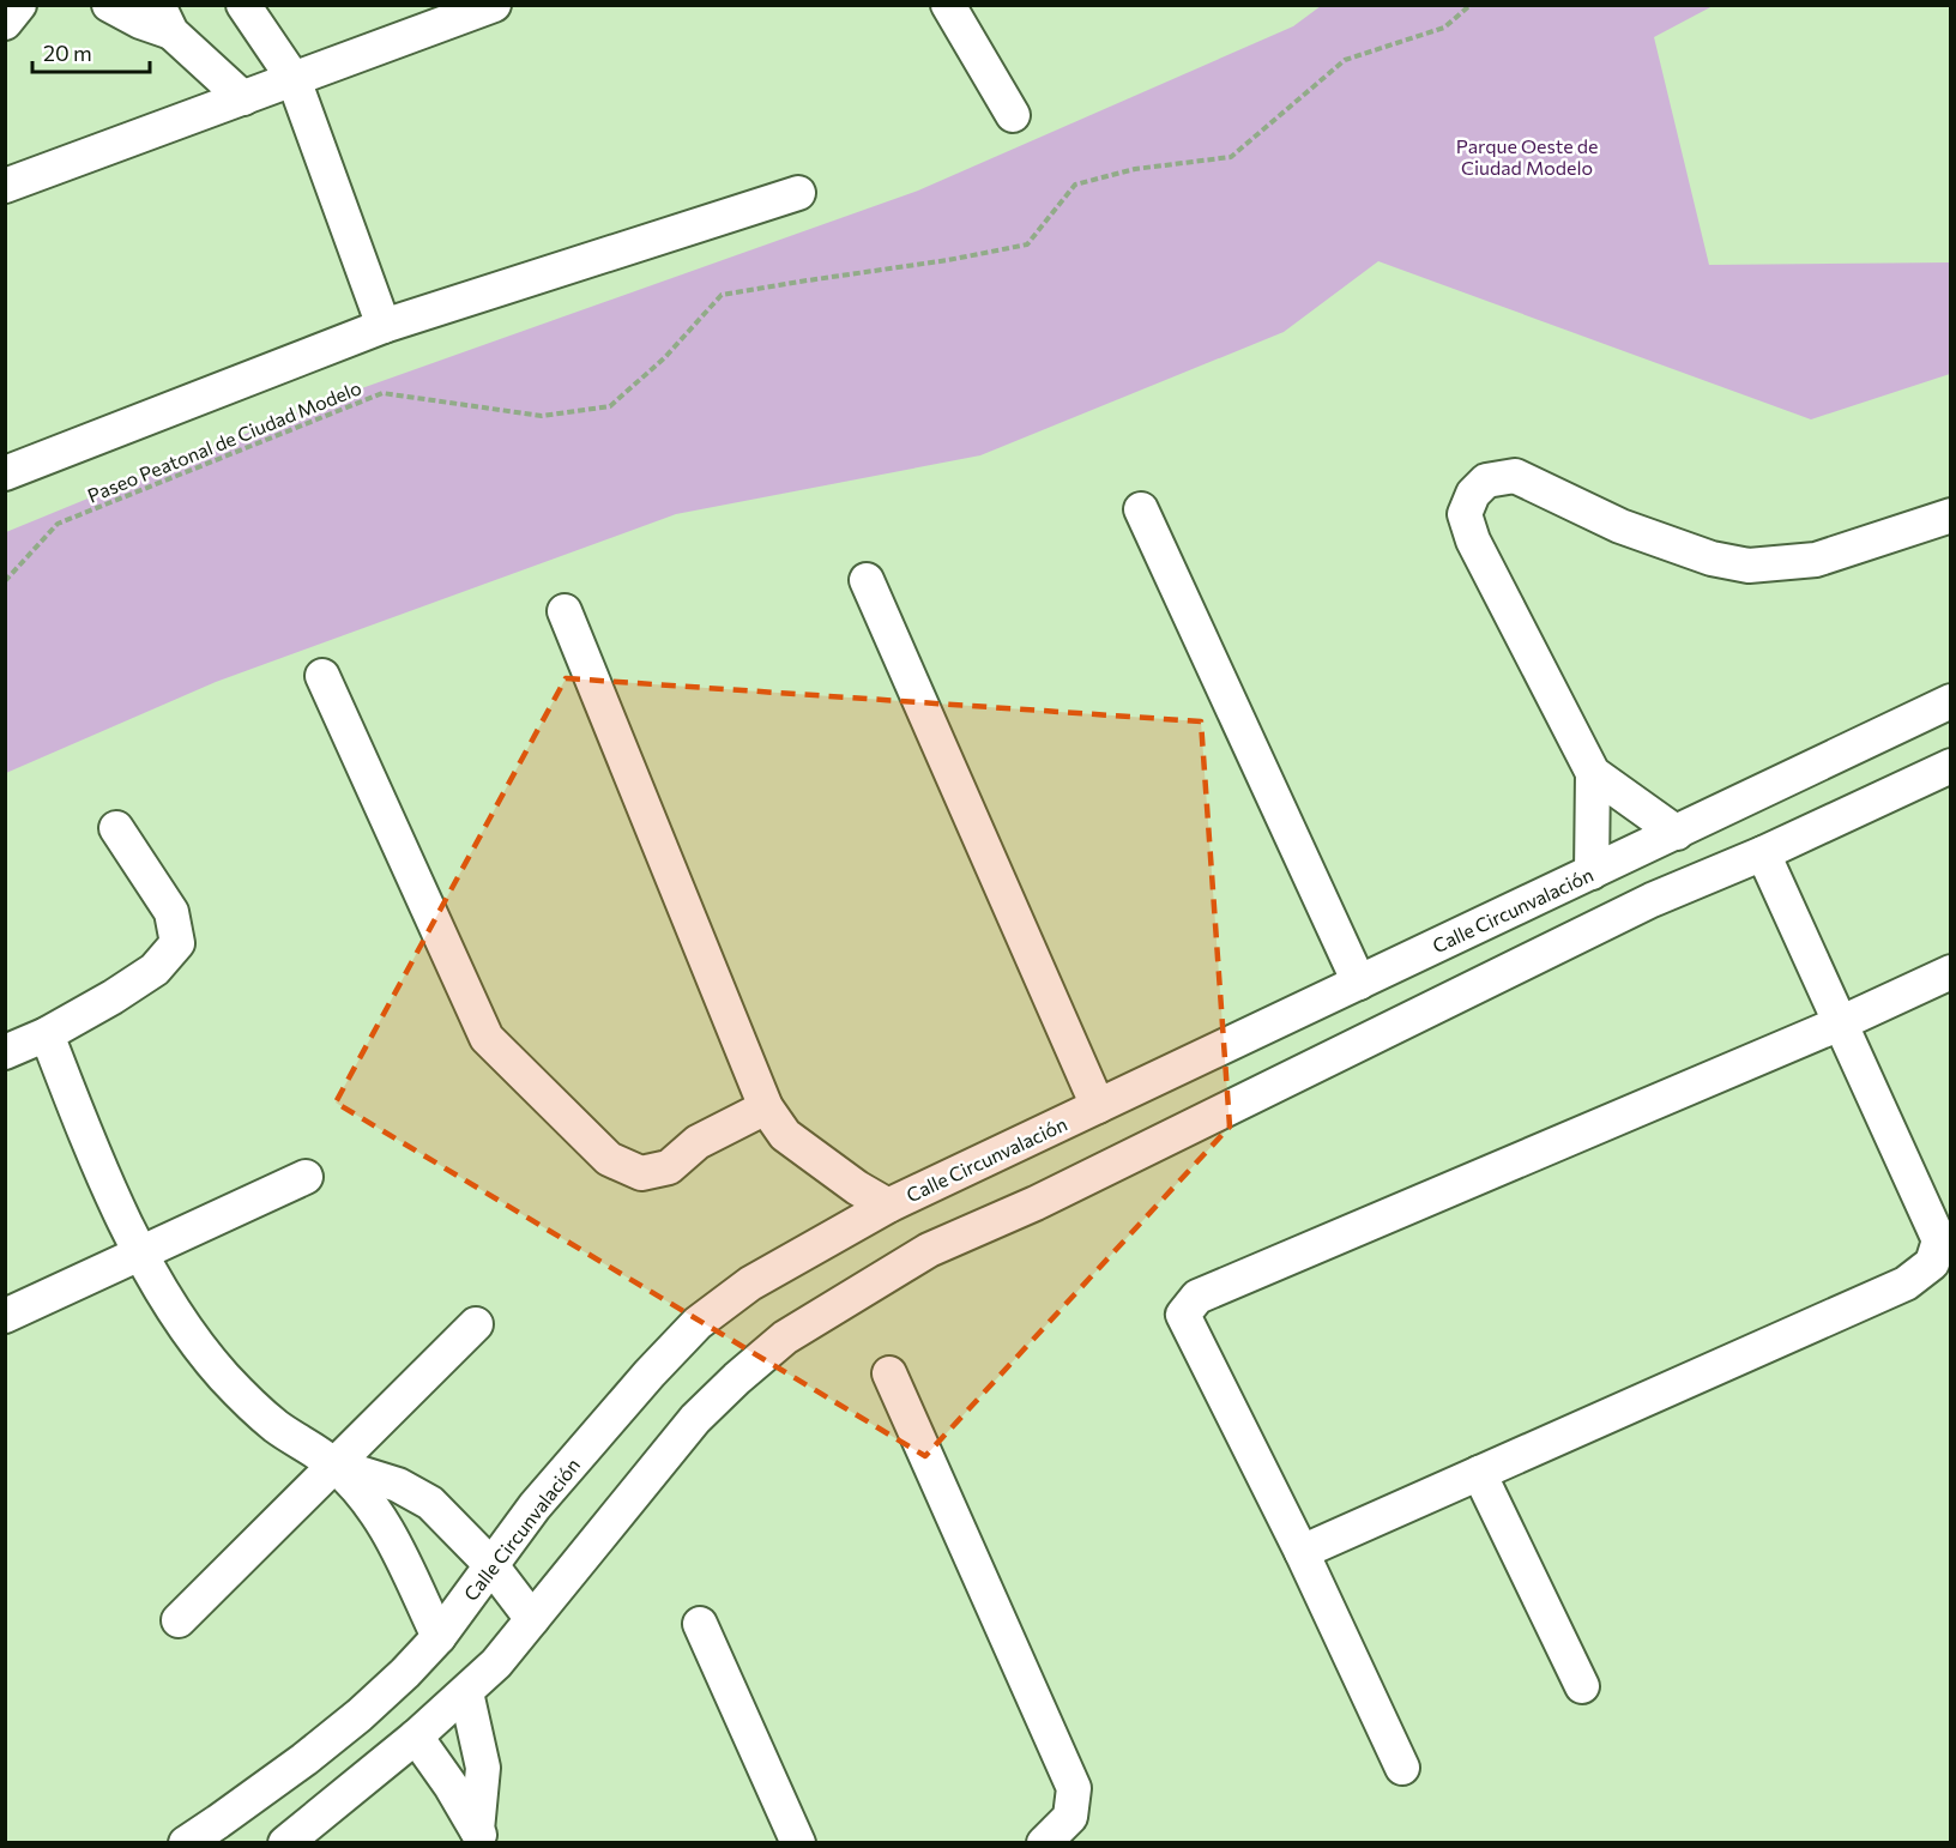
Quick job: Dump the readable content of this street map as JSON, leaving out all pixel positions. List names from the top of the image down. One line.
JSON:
{"streets":{"street":["Calle Circunvalación"],"path":["Paseo Peatonal de Ciudad Modelo"]},"parks":["Parque Oeste de Ciudad Modelo"],"scale_bar":"20 m"}
